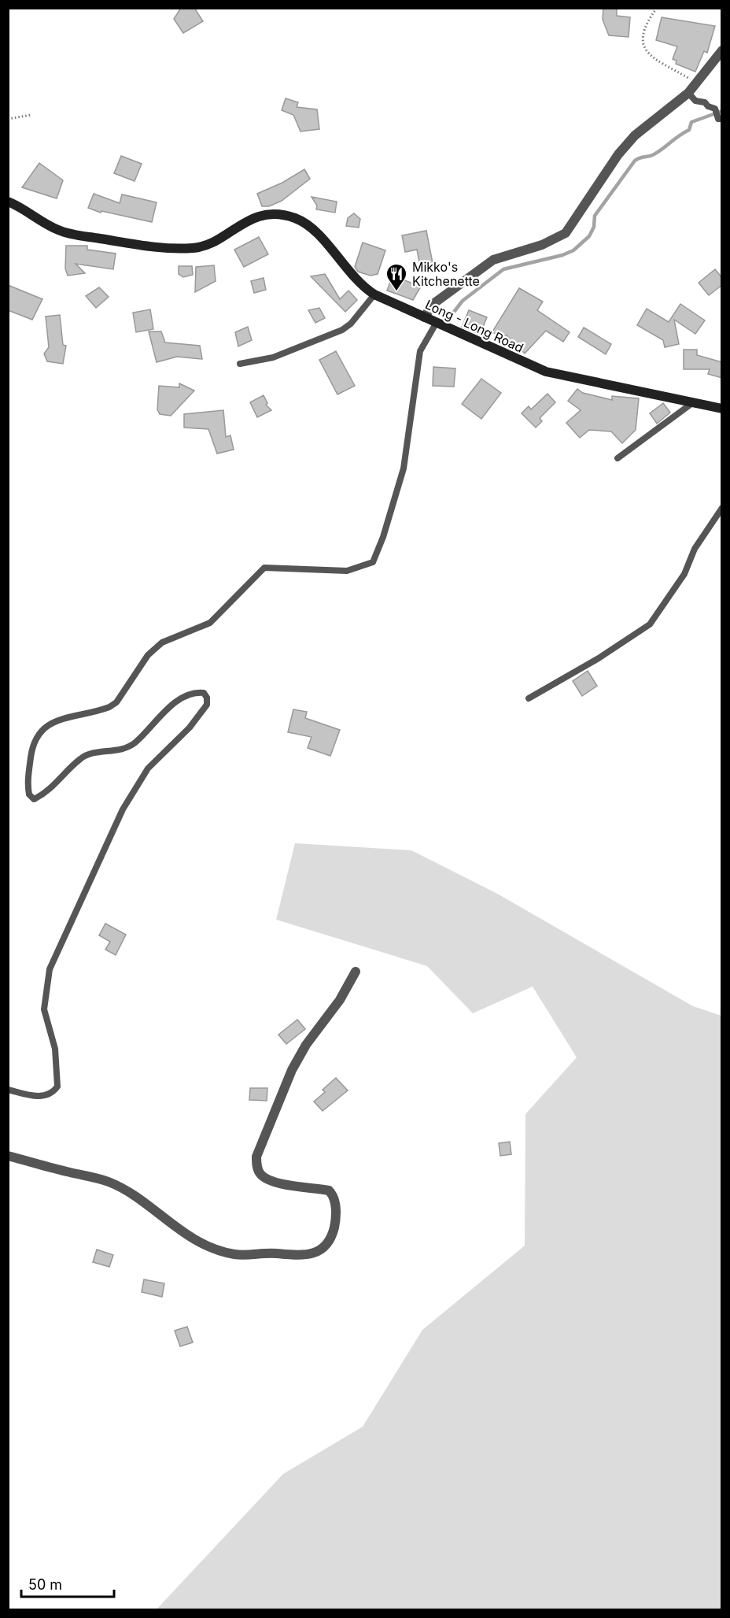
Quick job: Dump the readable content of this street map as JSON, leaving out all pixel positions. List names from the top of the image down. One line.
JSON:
{"streets":{"main road":["Long - Long Road"]},"places":{"restaurant":["Mikko's Kitchenette"]},"scale_bar":"50 m"}
